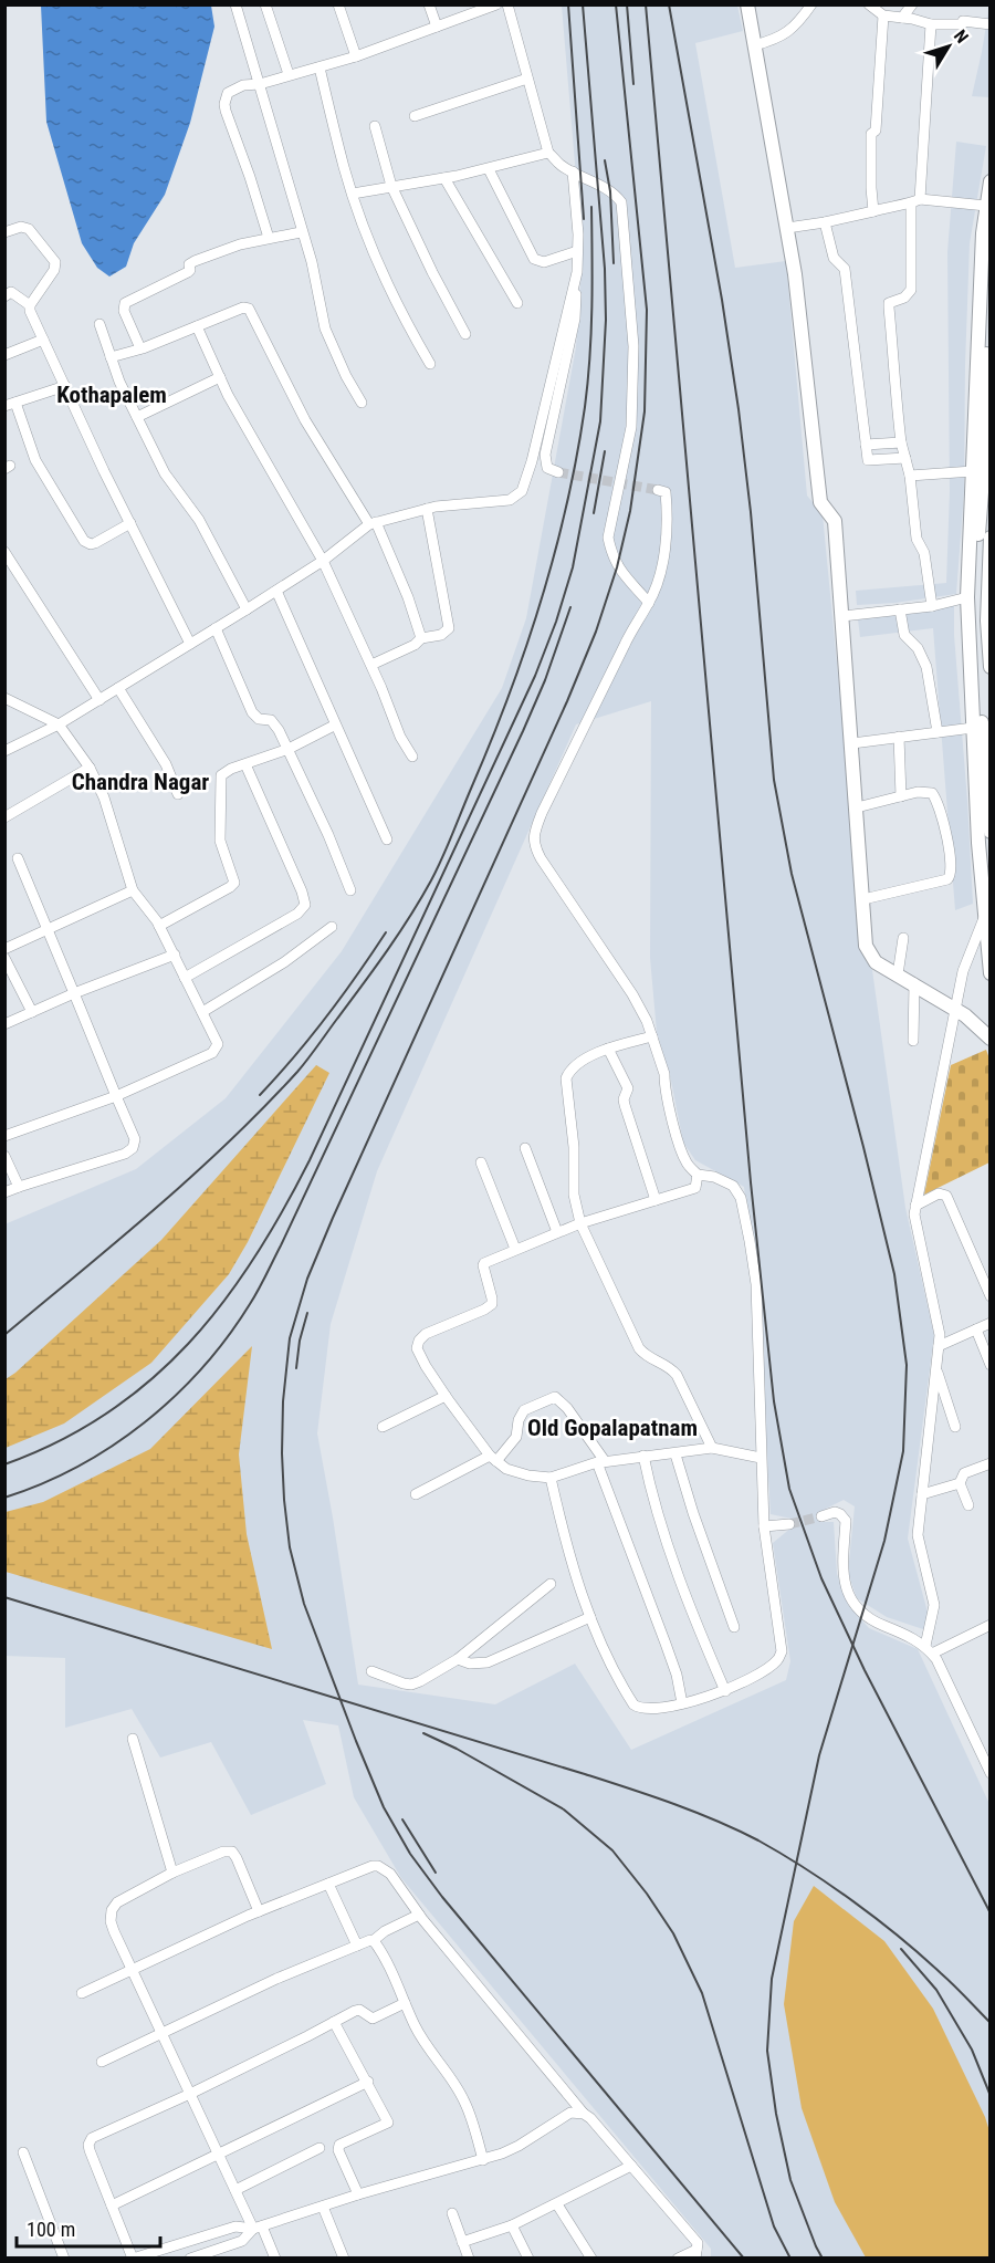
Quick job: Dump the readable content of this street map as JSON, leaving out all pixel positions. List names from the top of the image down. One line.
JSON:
{"districts":["Kothapalem","Chandra Nagar","Old Gopalapatnam"],"scale_bar":"100 m","north":"top right"}
